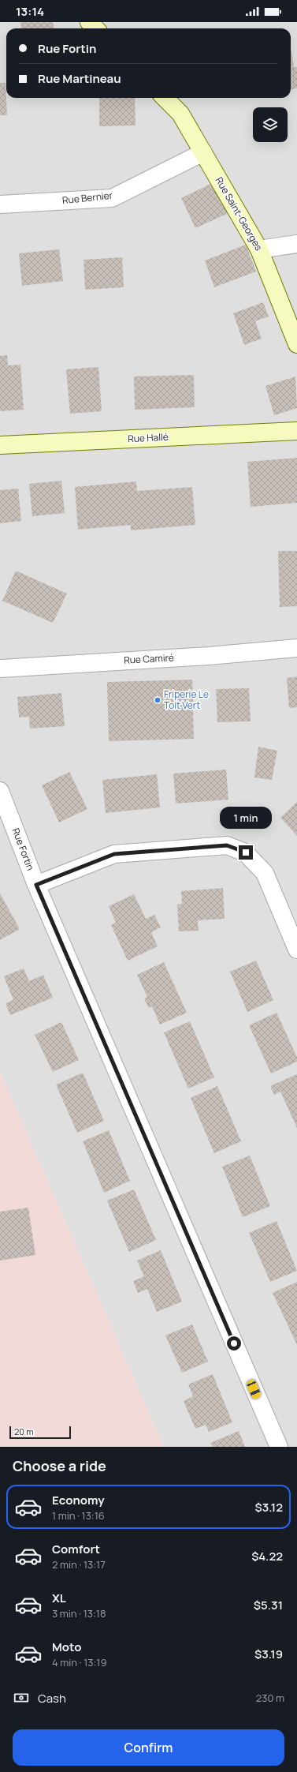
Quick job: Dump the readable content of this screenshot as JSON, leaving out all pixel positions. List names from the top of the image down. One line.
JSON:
{"streets":{"street":["Rue Bernier","Rue Saint-Georges","Rue Hallé","Rue Camiré","Rue Fortin"]},"crossings":[["Rue Bernier","Rue Saint-Georges"]],"places":["Friperie Le Toit Vert"],"scale_bar":"20 m","page":{"status":"13:14","banner":["Rue Fortin","Rue Martineau"],"bubble":"1 min","scale":"20 m","heading":"Choose a ride","list":[{"name":"Economy","note":"1 min · 13:16","value":"$3.12"},{"name":"Comfort","note":"2 min · 13:17","value":"$4.22"},{"name":"XL","note":"3 min · 13:18","value":"$5.31"},{"name":"Moto","note":"4 min · 13:19","value":"$3.19"}],"pay":["Cash","230 m"],"buttons":"Confirm"}}
